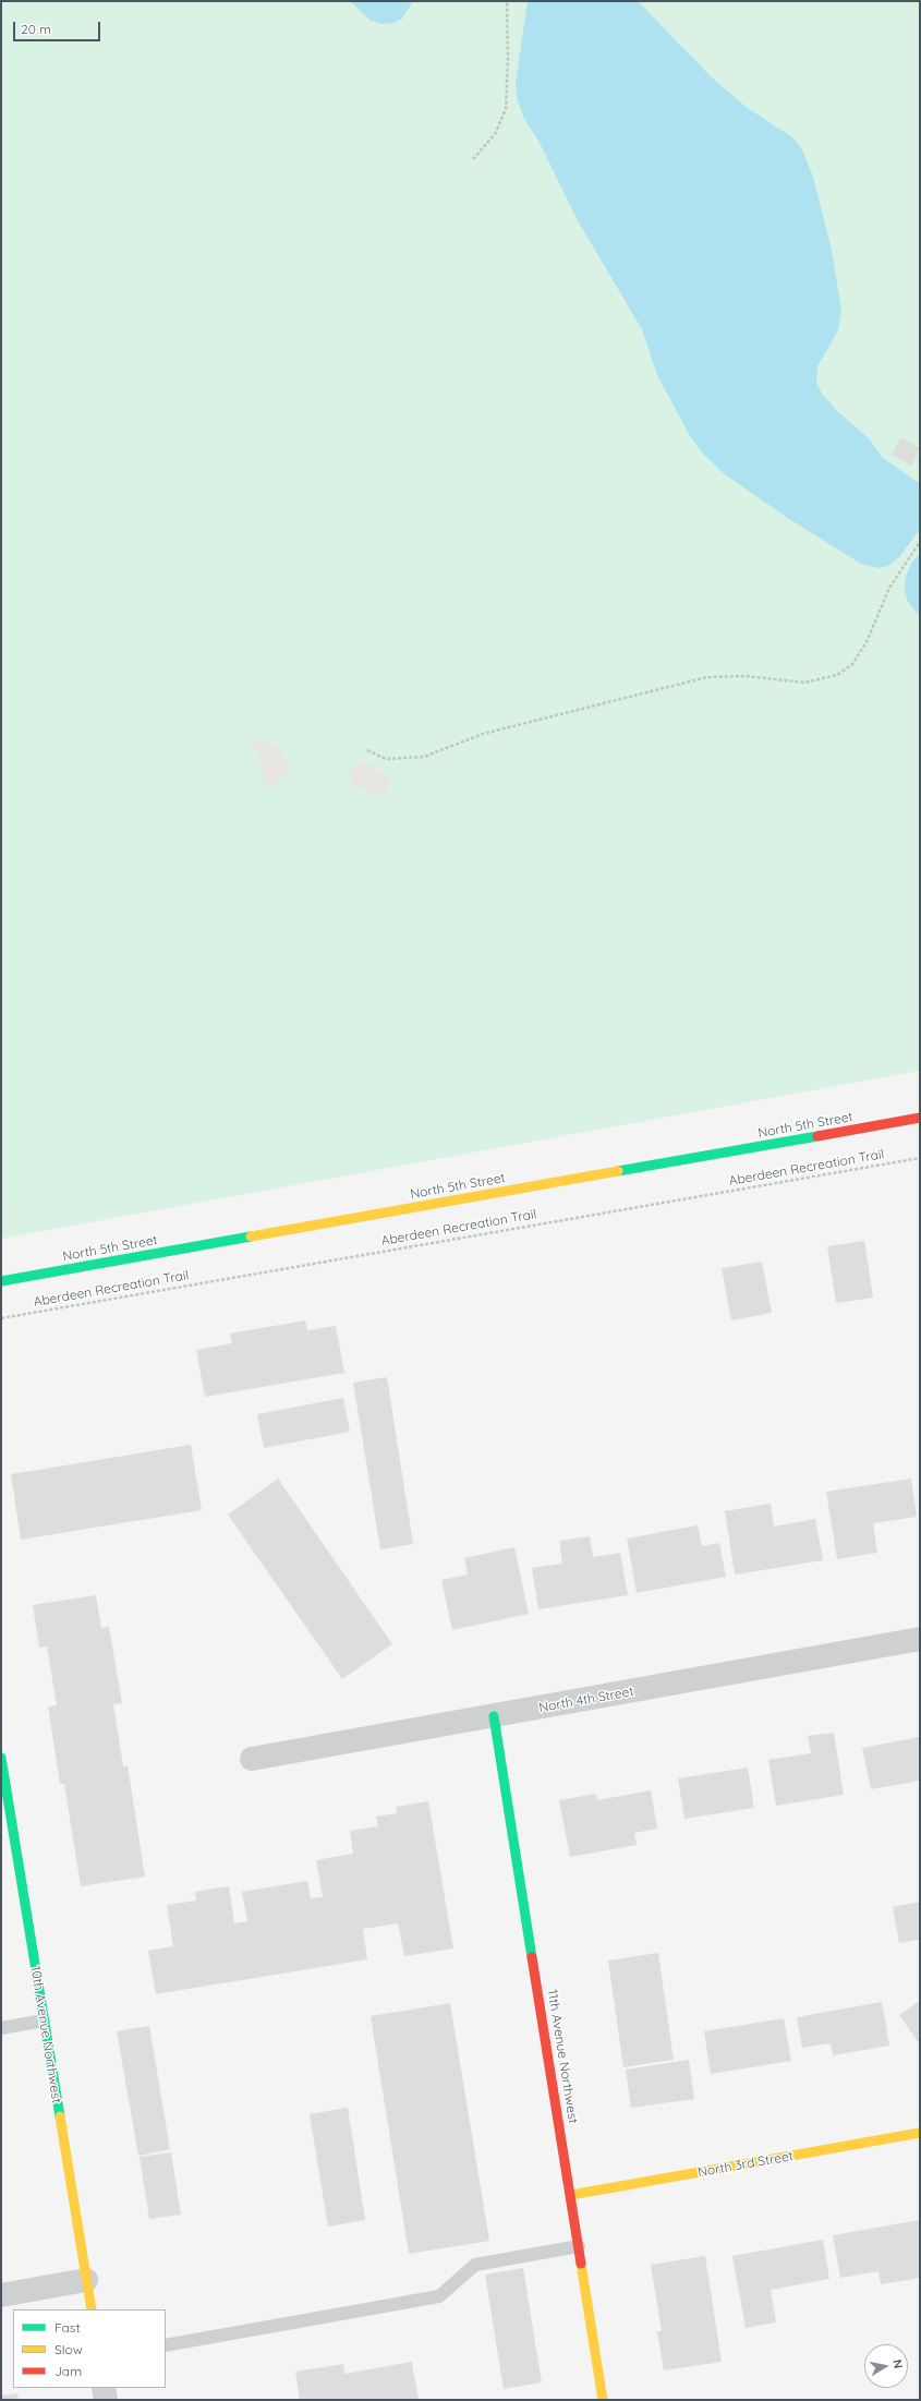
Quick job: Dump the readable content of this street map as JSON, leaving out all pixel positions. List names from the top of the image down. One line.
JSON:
{"streets":{"street":["North 5th Street","North 4th Street","10th Avenue Northwest","11th Avenue Northwest","North 3rd Street"],"path":["Aberdeen Recreation Trail"]},"crossings":[["North 4th Street","11th Avenue Northwest"],["11th Avenue Northwest","North 3rd Street"]],"legend":["Fast","Slow","Jam"],"scale_bar":"20 m","north":"right"}
